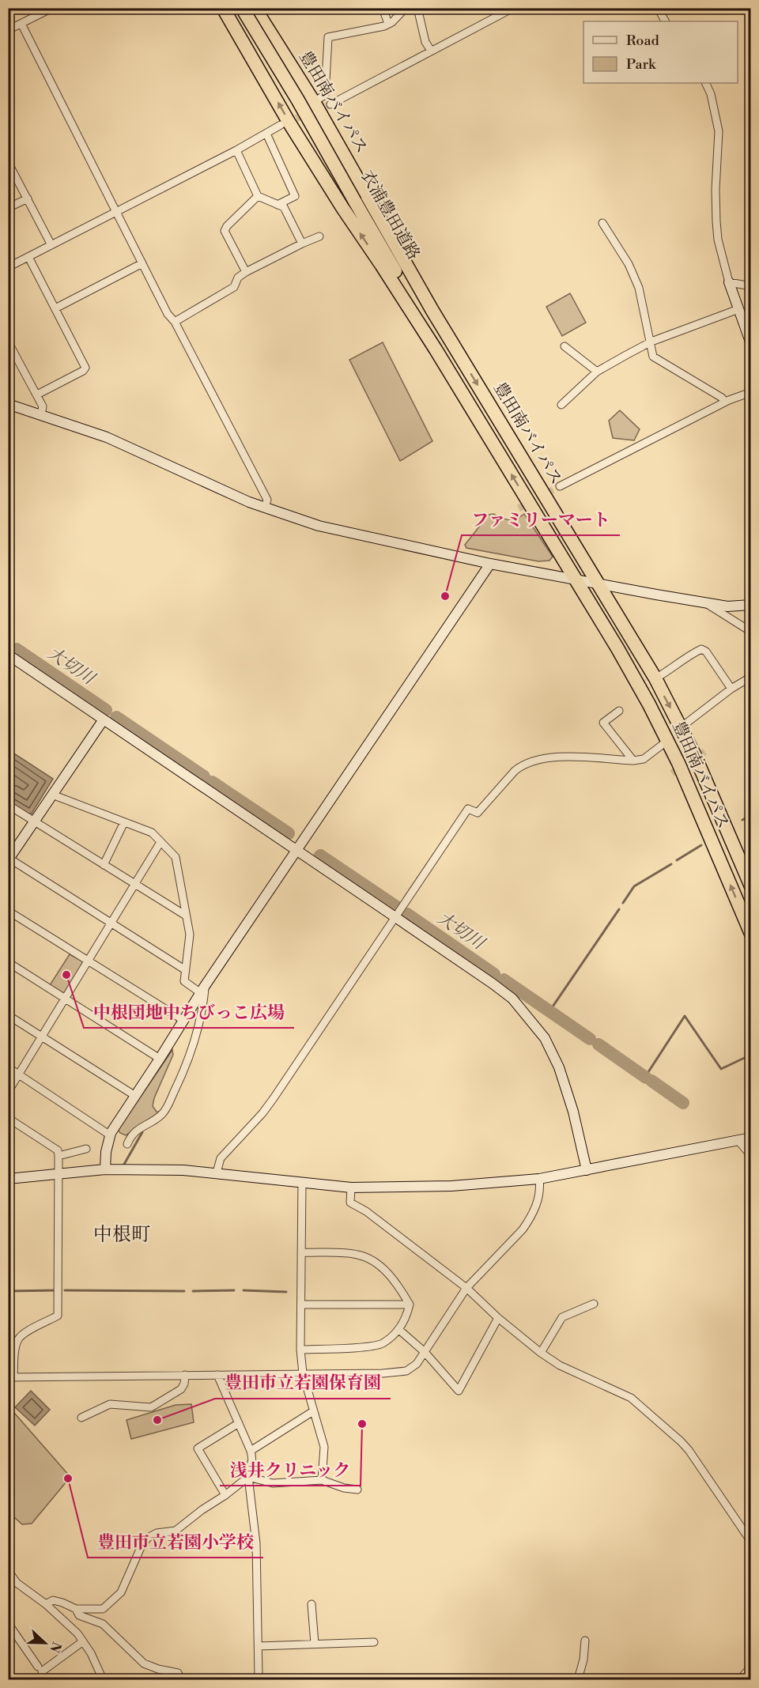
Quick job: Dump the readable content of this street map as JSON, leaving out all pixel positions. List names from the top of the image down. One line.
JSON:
{"streets":{"highway":["豊田南バイパス","衣浦豊田道路"]},"crossings":[["豊田南バイパス","衣浦豊田道路"]],"districts":["中根町"],"water":["大切川"],"places":["ファミリーマート","中根団地中ちびっこ広場","豊田市立若園保育園","浅井クリニック","豊田市立若園小学校"],"legend":["Road","Park"],"north":"right"}
